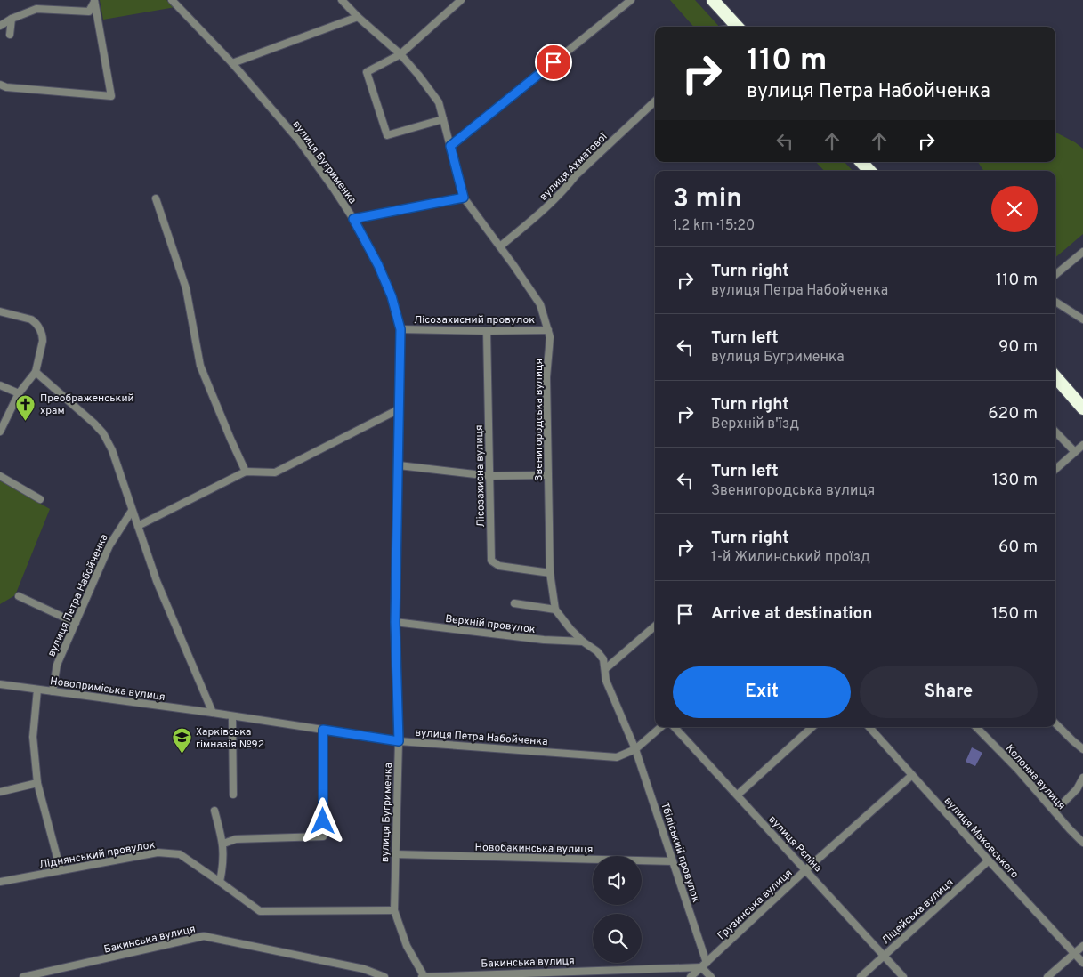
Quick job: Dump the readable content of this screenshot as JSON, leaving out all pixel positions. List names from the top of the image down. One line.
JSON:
{"streets":{"street":["вулиця Бугрименка","вулиця Ахматової","Лісозахисний провулок","Звенигородська вулиця","Лісозахисна вулиця","вулиця Петра Набойченка","Верхній провулок","Новоприміська вулиця","Колонна вулиця","вулиця Маковського","вулиця Рєпіна","Новобакинська вулиця","Тбіліський провулок","Ліднянський провулок","Грузинська вулиця","Ліцейська вулиця","Бакинська вулиця"]},"crossings":[["вулиця Бугрименка","Лісозахисний провулок"],["вулиця Бугрименка","вулиця Петра Набойченка"],["вулиця Бугрименка","Верхній провулок"],["вулиця Бугрименка","Новобакинська вулиця"],["вулиця Бугрименка","Ліднянський провулок"],["вулиця Бугрименка","Бакинська вулиця"],["вулиця Ахматової","Звенигородська вулиця"],["Лісозахисний провулок","Звенигородська вулиця"],["Лісозахисний провулок","Лісозахисна вулиця"],["Звенигородська вулиця","Лісозахисна вулиця"],["Звенигородська вулиця","вулиця Петра Набойченка"],["Звенигородська вулиця","Верхній провулок"],["Звенигородська вулиця","Тбіліський провулок"],["вулиця Петра Набойченка","Новоприміська вулиця"],["вулиця Петра Набойченка","Тбіліський провулок"],["вулиця Маковського","Грузинська вулиця"],["вулиця Маковського","Ліцейська вулиця"],["вулиця Рєпіна","Грузинська вулиця"],["вулиця Рєпіна","Ліцейська вулиця"],["Новобакинська вулиця","Тбіліський провулок"],["Тбіліський провулок","Грузинська вулиця"],["Тбіліський провулок","Бакинська вулиця"],["Грузинська вулиця","Бакинська вулиця"]],"places":{"church":["Преображенський храм"],"school or university":["Харківська гімназія №92"]},"page":{"turn":["110 m","вулиця Петра Набойченка"],"heading":["3 min","1.2 km · 15:20"],"list":[{"name":"Turn right","note":"вулиця Петра Набойченка","value":"110 m"},{"name":"Turn left","note":"вулиця Бугрименка","value":"90 m"},{"name":"Turn right","note":"Верхній в'їзд","value":"620 m"},{"name":"Turn left","note":"Звенигородська вулиця","value":"130 m"},{"name":"Turn right","note":"1-й Жилинський проїзд","value":"60 m"},{"name":"Arrive at destination","value":"150 m"}],"buttons":["Exit","Share"]}}
